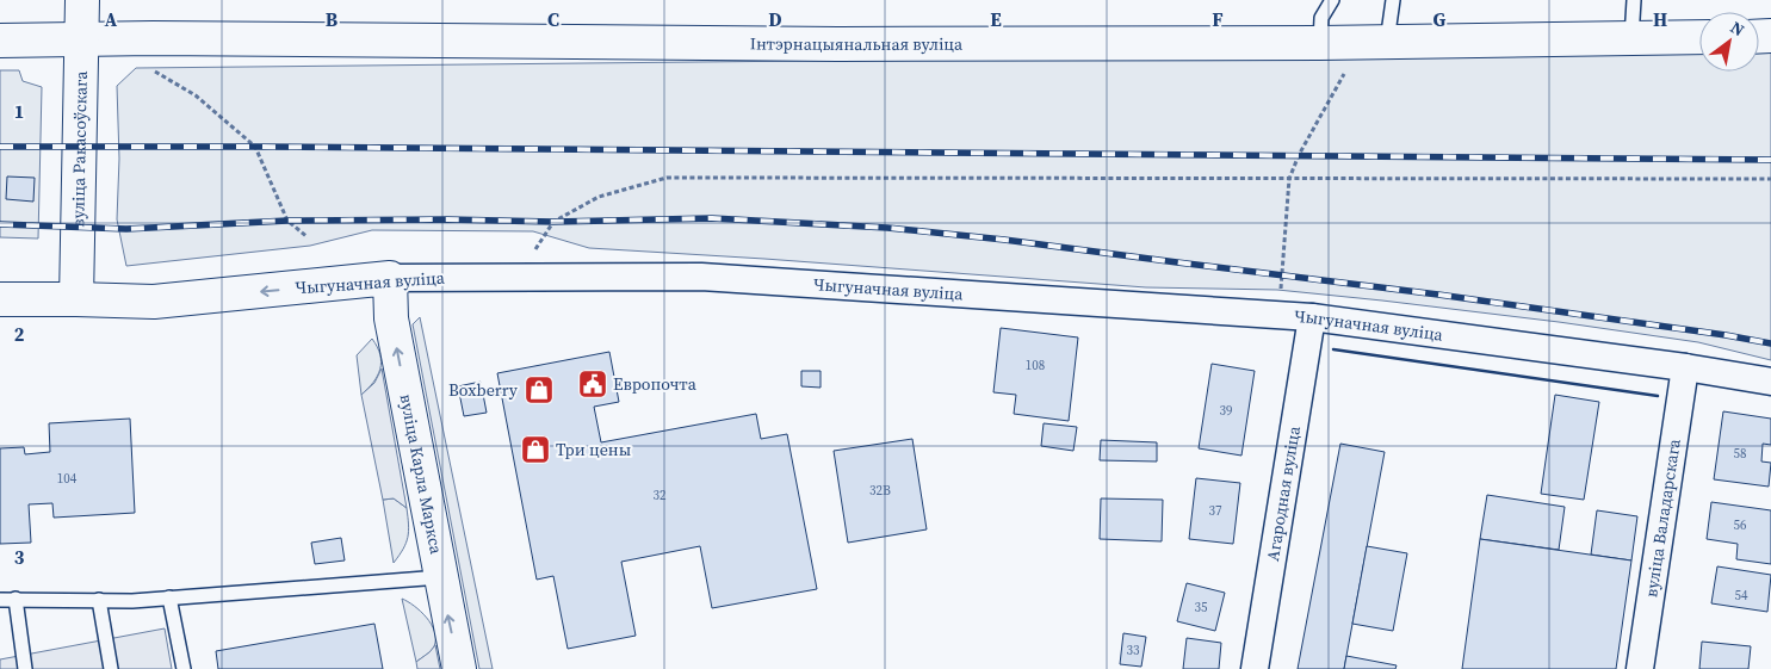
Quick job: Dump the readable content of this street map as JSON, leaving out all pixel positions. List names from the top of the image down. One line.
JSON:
{"streets":{"street":["Інтэрнацыянальная вуліца","вуліца Ракасоўскага","Чыгуначная вуліца","вуліца Карла Маркса","Агародная вуліца","вуліца Валадарскага"]},"crossings":[["Інтэрнацыянальная вуліца","вуліца Ракасоўскага"],["вуліца Ракасоўскага","Чыгуначная вуліца"],["Чыгуначная вуліца","вуліца Карла Маркса"],["Чыгуначная вуліца","Агародная вуліца"],["Чыгуначная вуліца","вуліца Валадарскага"]],"one_way":["вуліца Карла Маркса"],"places":{"public building":["Европочта"],"shop":["Boxberry","Три цены"]},"house_numbers":["108","39","58","104","32В","32","37","56","54","35","33"],"north":"top right","grid":{"columns":["A","B","C","D","E","F","G","H"],"rows":["1","2","3"]}}
